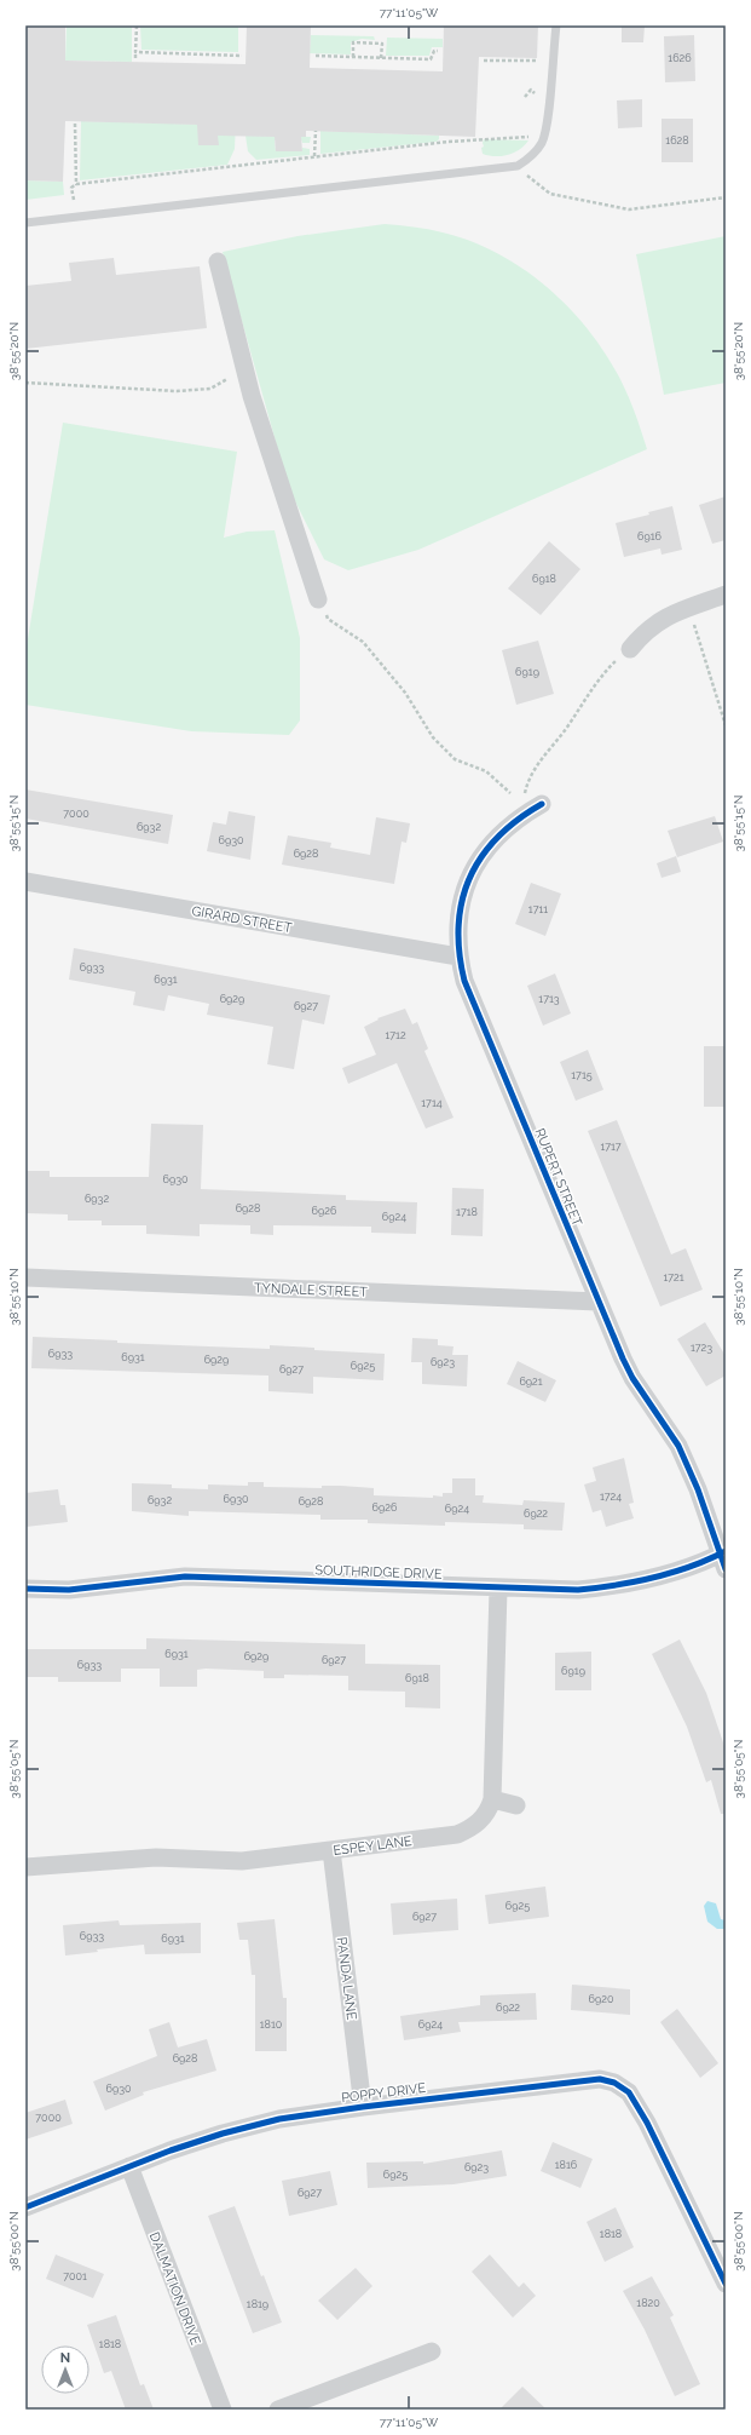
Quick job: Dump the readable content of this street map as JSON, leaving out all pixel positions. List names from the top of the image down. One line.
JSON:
{"streets":{"street":["GIRARD STREET","RUPERT STREET","TYNDALE STREET","SOUTHRIDGE DRIVE","ESPEY LANE","PANDA LANE","POPPY DRIVE","DALMATION DRIVE"]},"crossings":[["GIRARD STREET","RUPERT STREET"],["RUPERT STREET","TYNDALE STREET"],["RUPERT STREET","SOUTHRIDGE DRIVE"],["SOUTHRIDGE DRIVE","ESPEY LANE"],["ESPEY LANE","PANDA LANE"],["PANDA LANE","POPPY DRIVE"],["POPPY DRIVE","DALMATION DRIVE"]],"house_numbers":["1626","1628","6916","6918","6919","7000","6932","6930","6928","1711","6933","6931","6929","1713","6927","1712","1715","1714","1717","6930","6932","6928","6926","1718","6924","1721","1723","6933","6931","6929","6923","6925","6927","6921","1724","6930","6932","6928","6926","6924","6922","6931","6929","6927","6933","6919","6918","6925","6927","6933","6931","6920","6922","1810","6924","6928","6930","7000","1816","6923","6925","6927","1818","7001","1820","1819","1818"],"north":"top","coordinates":["77°11'05\"W","38°55'20\"N","38°55'15\"N","38°55'10\"N","38°55'05\"N","38°55'00\"N"]}
